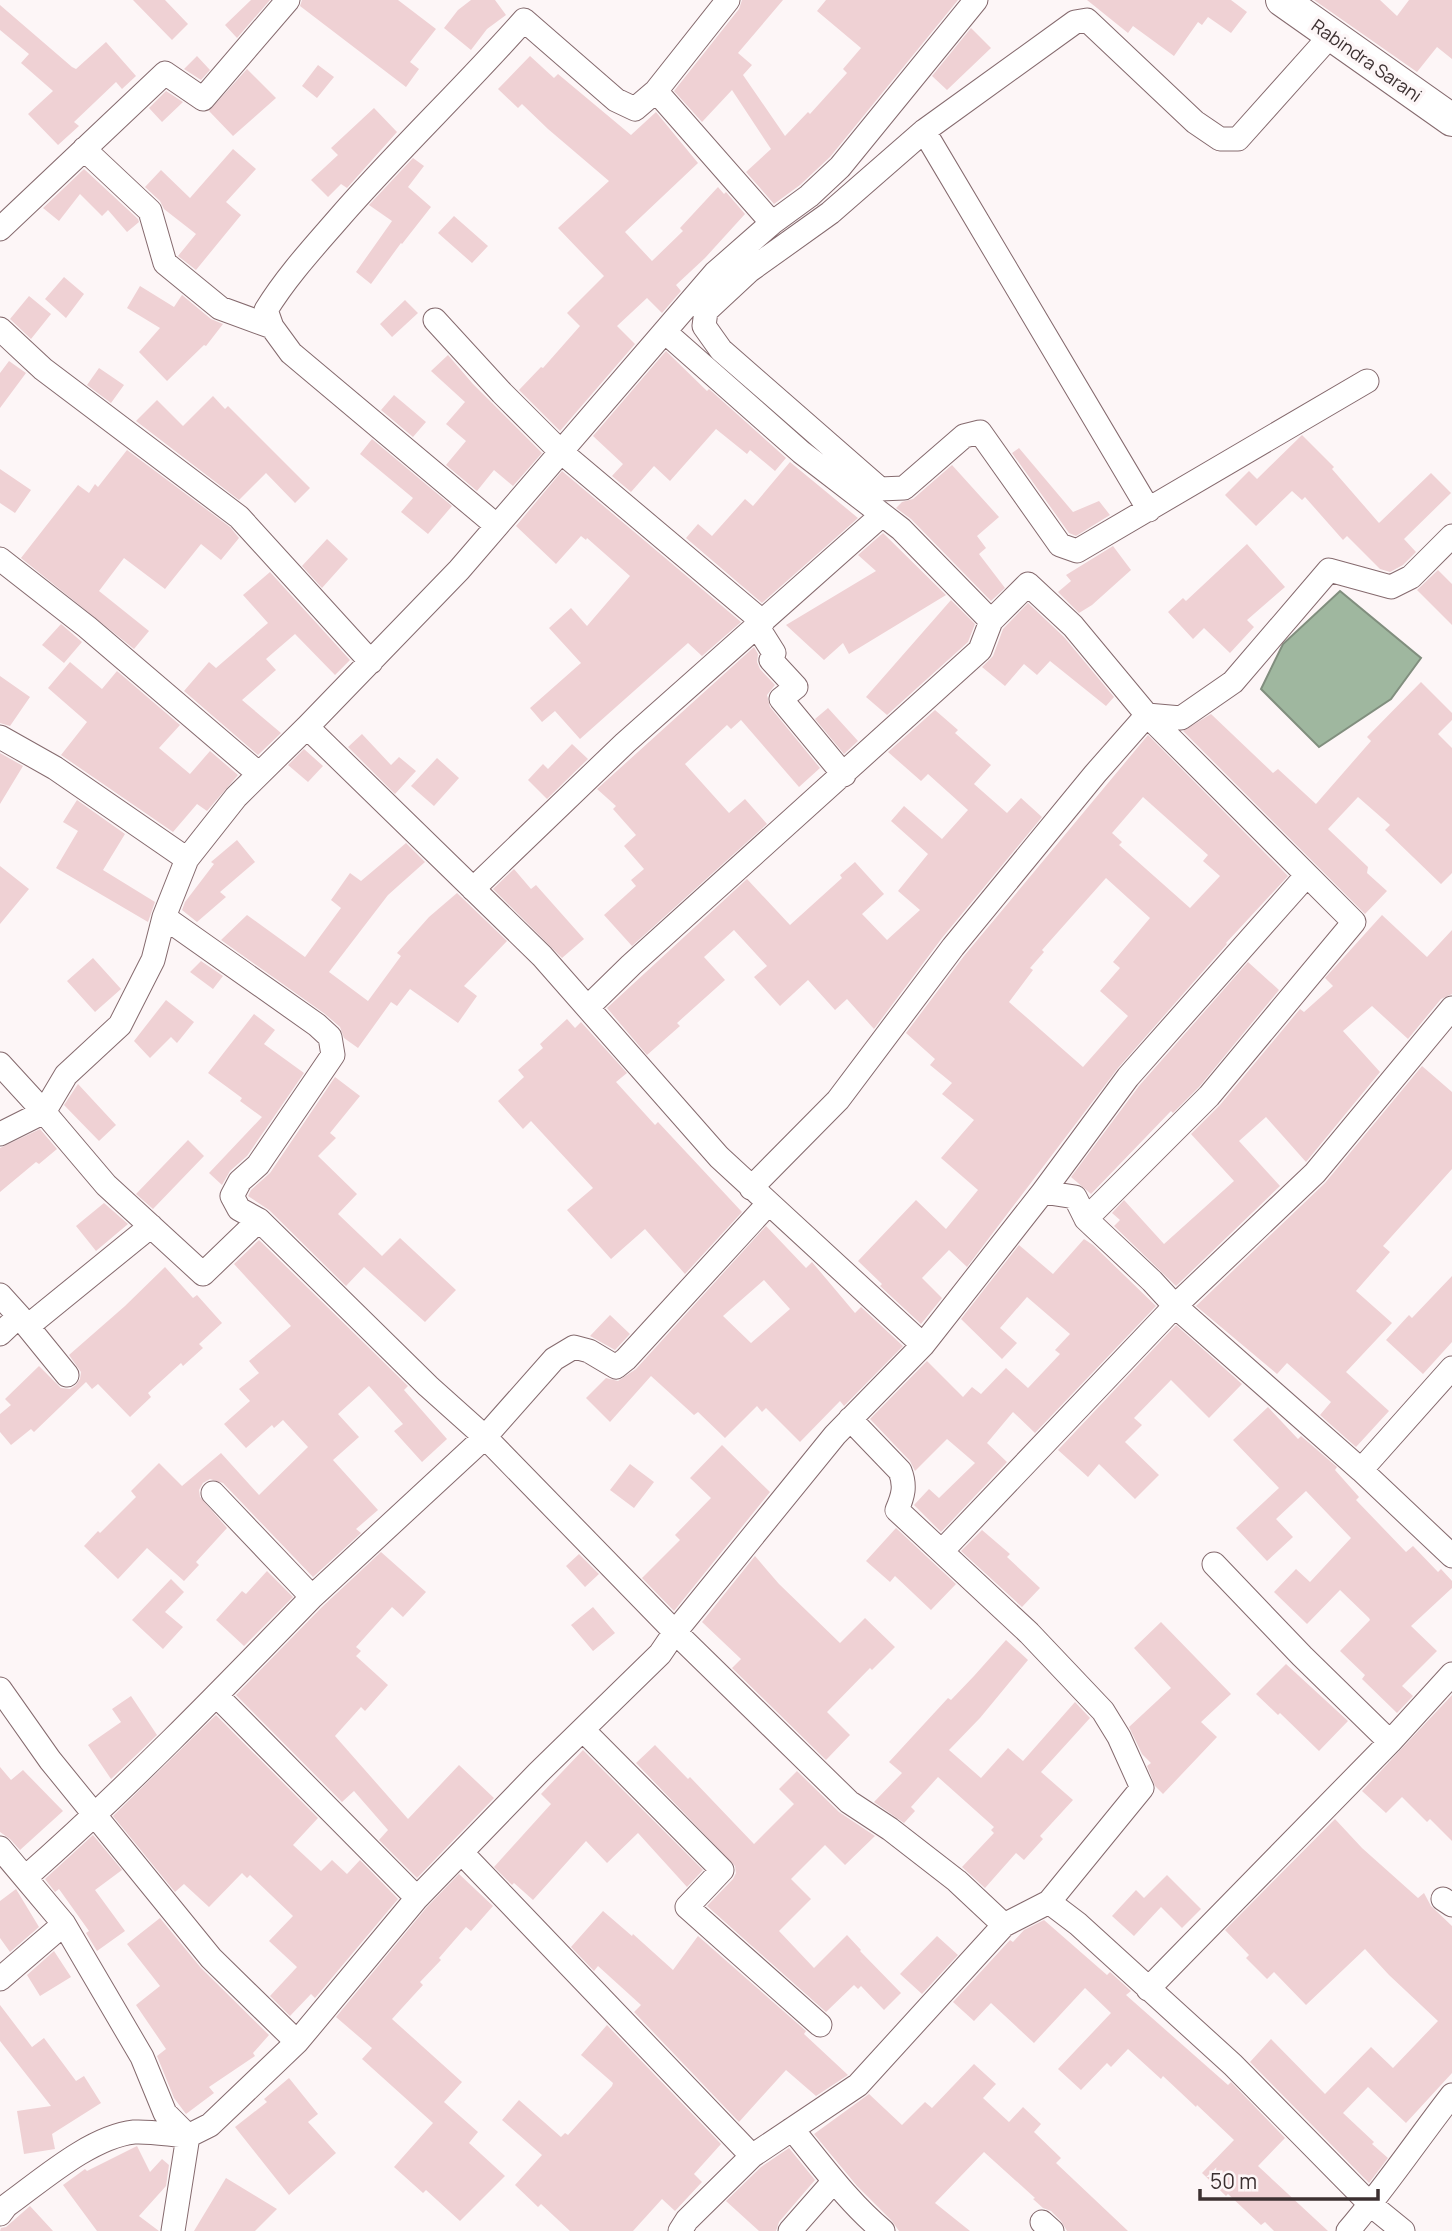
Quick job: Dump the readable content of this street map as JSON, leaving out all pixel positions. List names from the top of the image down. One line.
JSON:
{"streets":{"street":["Rabindra Sarani"]},"scale_bar":"50 m"}
